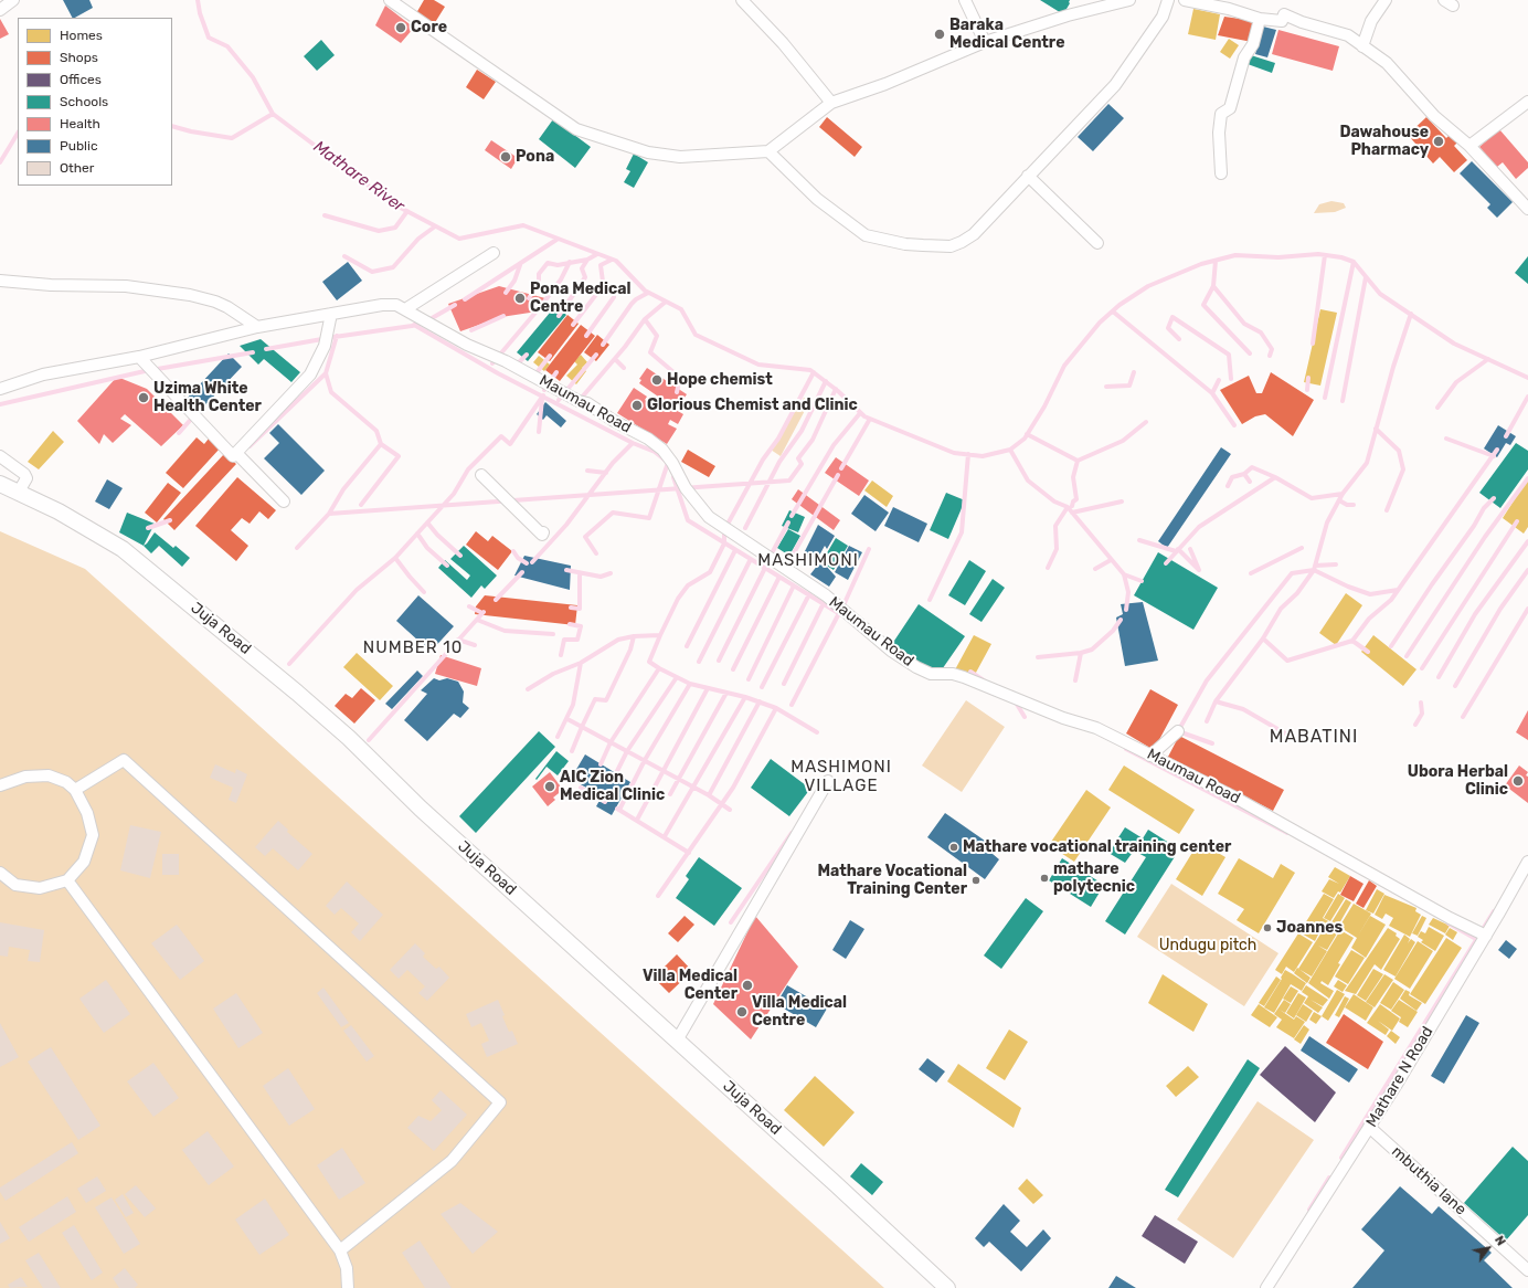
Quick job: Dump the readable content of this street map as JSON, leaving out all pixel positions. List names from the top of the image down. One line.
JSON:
{"streets":{"main road":["Juja Road"],"street":["Maumau Road","Mathare N Road","mbuthia lane"]},"crossings":[["Maumau Road","Mathare N Road"],["Mathare N Road","mbuthia lane"]],"districts":["MASHIMONI","NUMBER 10","MABATINI","MASHIMONI VILLAGE"],"water":["Mathare River"],"parks":["Undugu pitch"],"places":["Core","Baraka Medical Centre","Dawahouse Pharmacy","Pona","Pona Medical Centre","Hope chemist","Uzima White Health Center","Glorious Chemist and Clinic","Ubora Herbal Clinic","AIC Zion Medical Clinic","Mathare vocational training center","mathare polytecnic","Mathare Vocational Training Center","Joannes","Villa Medical Center","Villa Medical Centre"],"legend":["Homes","Shops","Offices","Schools","Health","Public","Other"],"north":"top right"}
